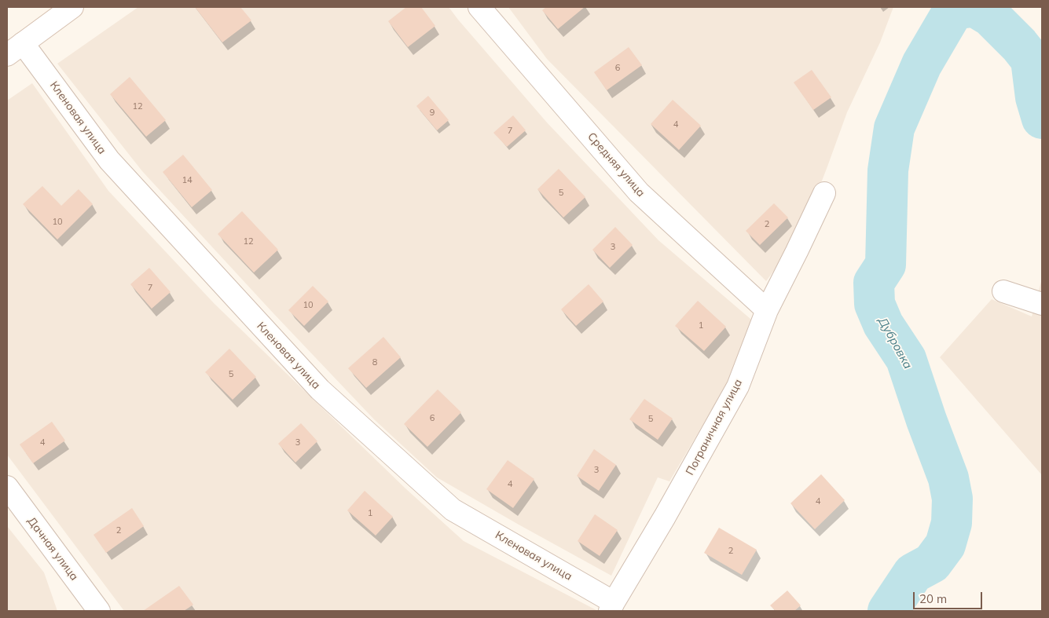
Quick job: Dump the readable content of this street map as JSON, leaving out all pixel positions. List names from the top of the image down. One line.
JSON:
{"streets":{"street":["Кленовая улица","Средняя улица","Пограничная улица","Дачная улица"]},"crossings":[["Кленовая улица","Пограничная улица"],["Средняя улица","Пограничная улица"]],"water":["Дубровка"],"house_numbers":["6","12","9","4","7","14","5","10","2","12","3","7","10","1","8","5","6","5","4","3","3","4","4","1","2","2"],"scale_bar":"20 m"}
